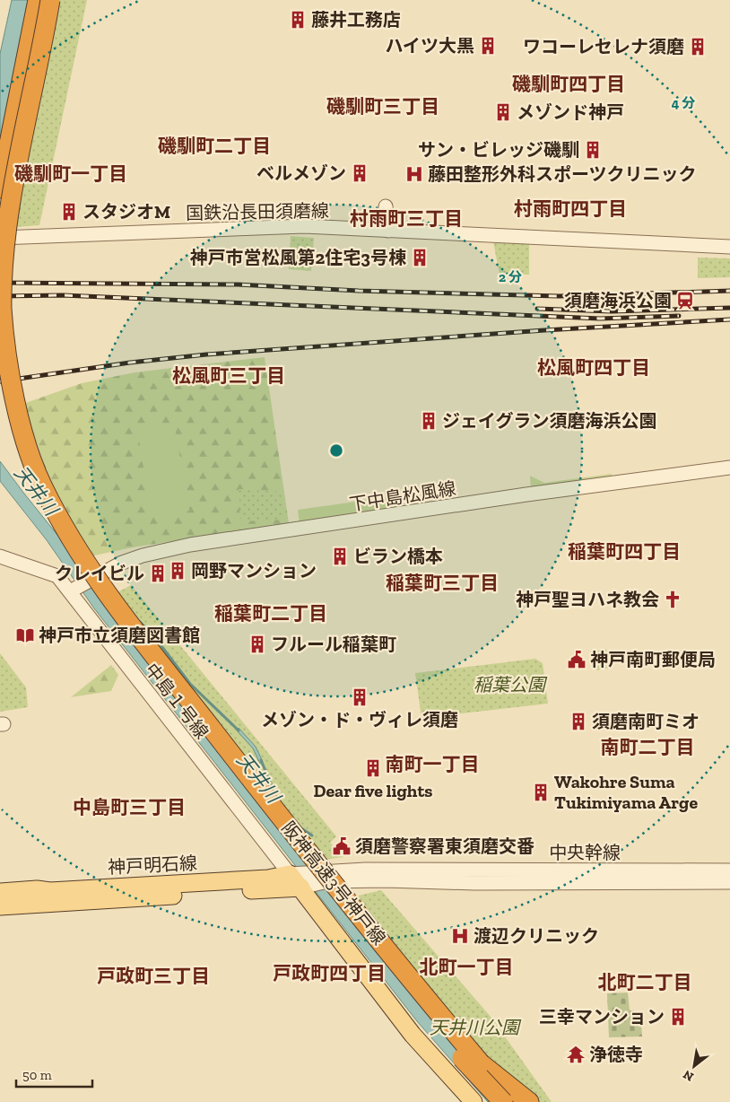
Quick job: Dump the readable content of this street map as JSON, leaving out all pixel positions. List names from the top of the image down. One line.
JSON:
{"streets":{"highway":["阪神高速3号神戸線"],"main road":["神戸明石線"],"street":["国鉄沿長田須磨線","下中島松風線","中島１号線","中央幹線"]},"crossings":[["下中島松風線","中島１号線"],["中島１号線","神戸明石線"]],"districts":["磯馴町四丁目","磯馴町三丁目","磯馴町二丁目","磯馴町一丁目","村雨町四丁目","村雨町三丁目","松風町四丁目","松風町三丁目","稲葉町四丁目","稲葉町三丁目","稲葉町二丁目","南町二丁目","南町一丁目","中島町三丁目","北町一丁目","戸政町四丁目","戸政町三丁目","北町二丁目"],"water":["天井川"],"parks":["稲葉公園","天井川公園"],"places":{"building":["藤井工務店","ハイツ大黒","ワコーレセレナ須磨","メゾンド神戸","サン・ビレッジ磯馴","ベルメゾン","スタジオM","神戸市営松風第2住宅3号棟","ジェイグラン須磨海浜公園","ビラン橋本","岡野マンション","クレイビル","フルール稲葉町","メゾン・ド・ヴィレ須磨","須磨南町ミオ","Dear five lights","Wakohre Suma Tukimiyama Arge","三幸マンション"],"hospital":["藤田整形外科スポーツクリニック","渡辺クリニック"],"station":["須磨海浜公園"],"church":["神戸聖ヨハネ教会"],"library":["神戸市立須磨図書館"],"public building":["神戸南町郵便局","須磨警察署東須磨交番"],"temple":["浄徳寺"]},"scale_bar":"50 m","north":"bottom left","rings":["4 分","2 分"]}
